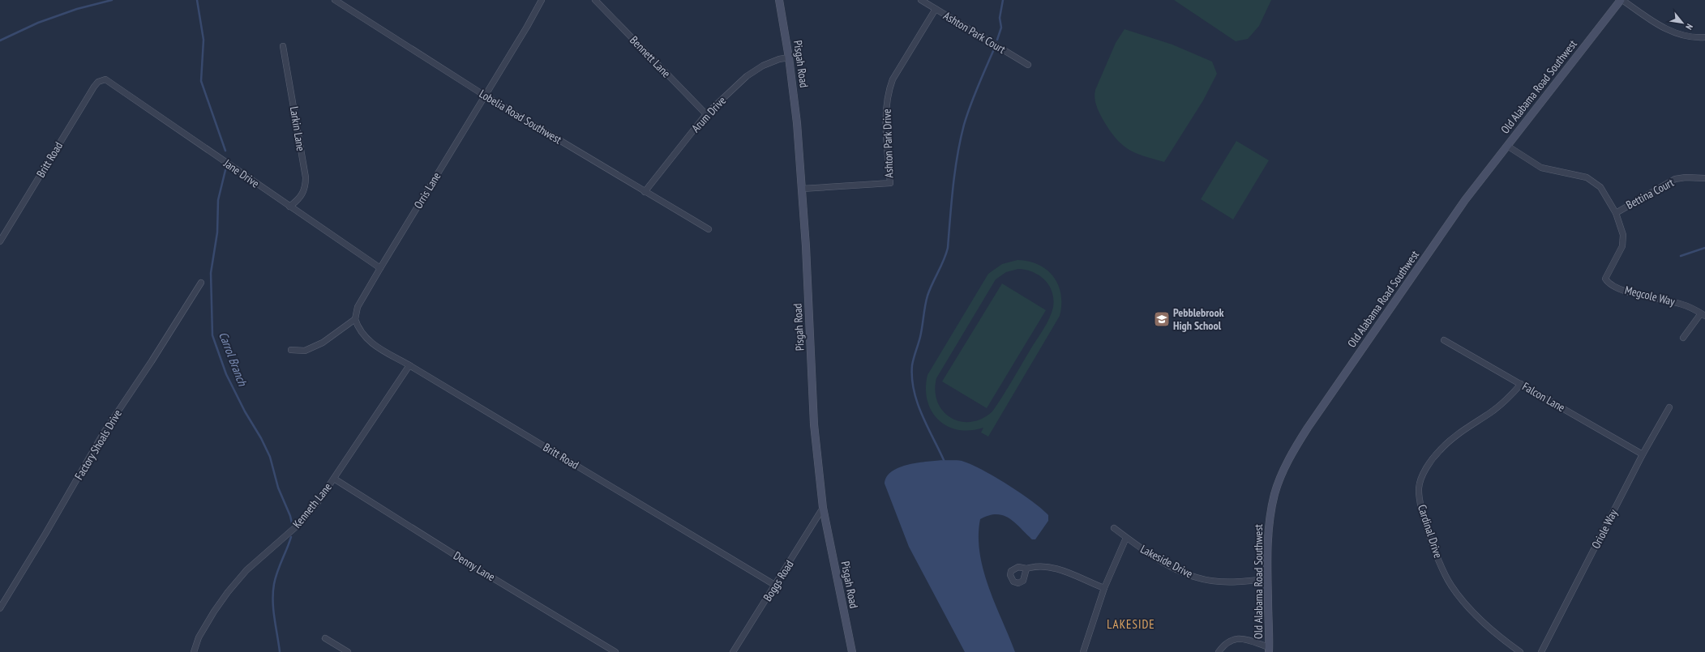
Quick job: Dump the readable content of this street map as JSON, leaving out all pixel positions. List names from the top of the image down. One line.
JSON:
{"streets":{"street":["Ashton Park Court","Bennett Lane","Pisgah Road","Old Alabama Road Southwest","Arum Drive","Lobelia Road Southwest","Larkin Lane","Ashton Park Drive","Britt Road","Jane Drive","Orris Lane","Bettina Court","Megcole Way","Falcon Lane","Factory Shoals Drive","Kenneth Lane","Oriole Way","Cardinal Drive","Lakeside Drive","Denny Lane","Boggs Road"]},"crossings":[["Ashton Park Court","Ashton Park Drive"],["Bennett Lane","Arum Drive"],["Pisgah Road","Arum Drive"],["Pisgah Road","Ashton Park Drive"],["Pisgah Road","Boggs Road"],["Old Alabama Road Southwest","Megcole Way"],["Old Alabama Road Southwest","Lakeside Drive"],["Arum Drive","Lobelia Road Southwest"],["Lobelia Road Southwest","Orris Lane"],["Larkin Lane","Jane Drive"],["Britt Road","Jane Drive"],["Britt Road","Orris Lane"],["Britt Road","Kenneth Lane"],["Britt Road","Boggs Road"],["Jane Drive","Orris Lane"],["Bettina Court","Megcole Way"],["Falcon Lane","Oriole Way"],["Falcon Lane","Cardinal Drive"],["Kenneth Lane","Denny Lane"]],"districts":["LAKESIDE"],"water":["Carrol Branch"],"places":{"school or university":["Pebblebrook High School"]},"north":"bottom right"}
